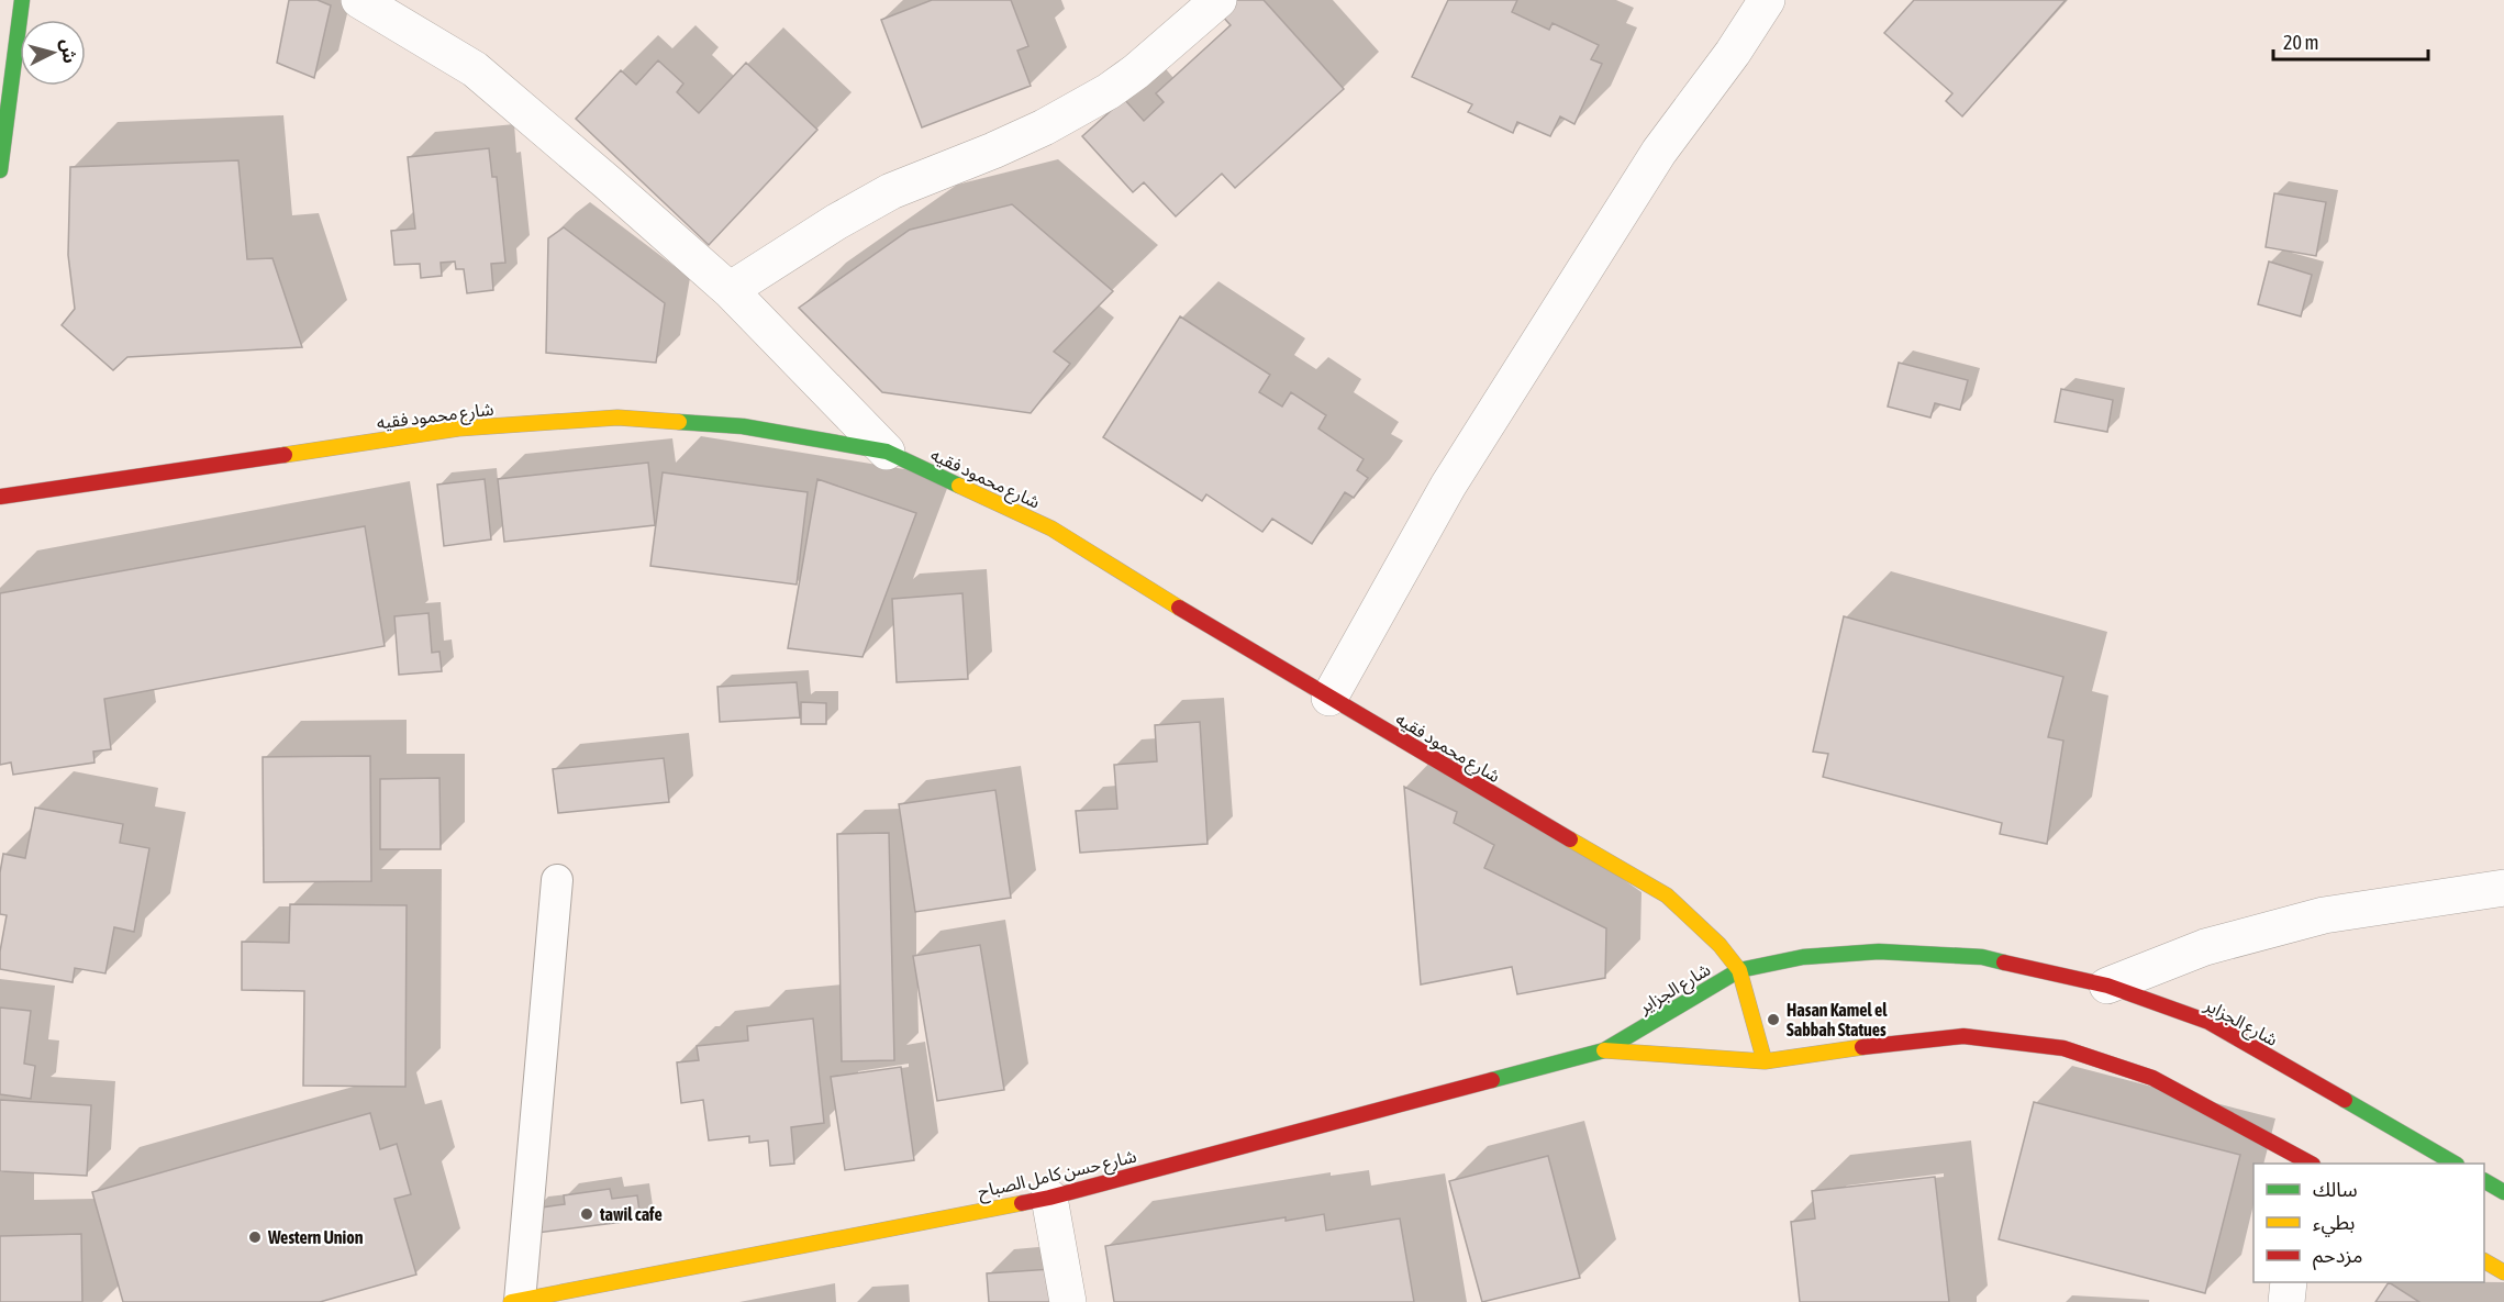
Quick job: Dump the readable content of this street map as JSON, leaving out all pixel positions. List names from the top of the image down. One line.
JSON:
{"streets":{"main road":["شارع محمود فقيه","شارع الجزاير","شارع حسن كامل الصباح"]},"crossings":[["شارع محمود فقيه","شارع الجزاير"],["شارع الجزاير","شارع حسن كامل الصباح"]],"places":["Hasan Kamel el Sabbah Statues","tawil cafe","Western Union"],"legend":["سالك","بطيء","مزدحم"],"scale_bar":"20 m","north":"right"}
